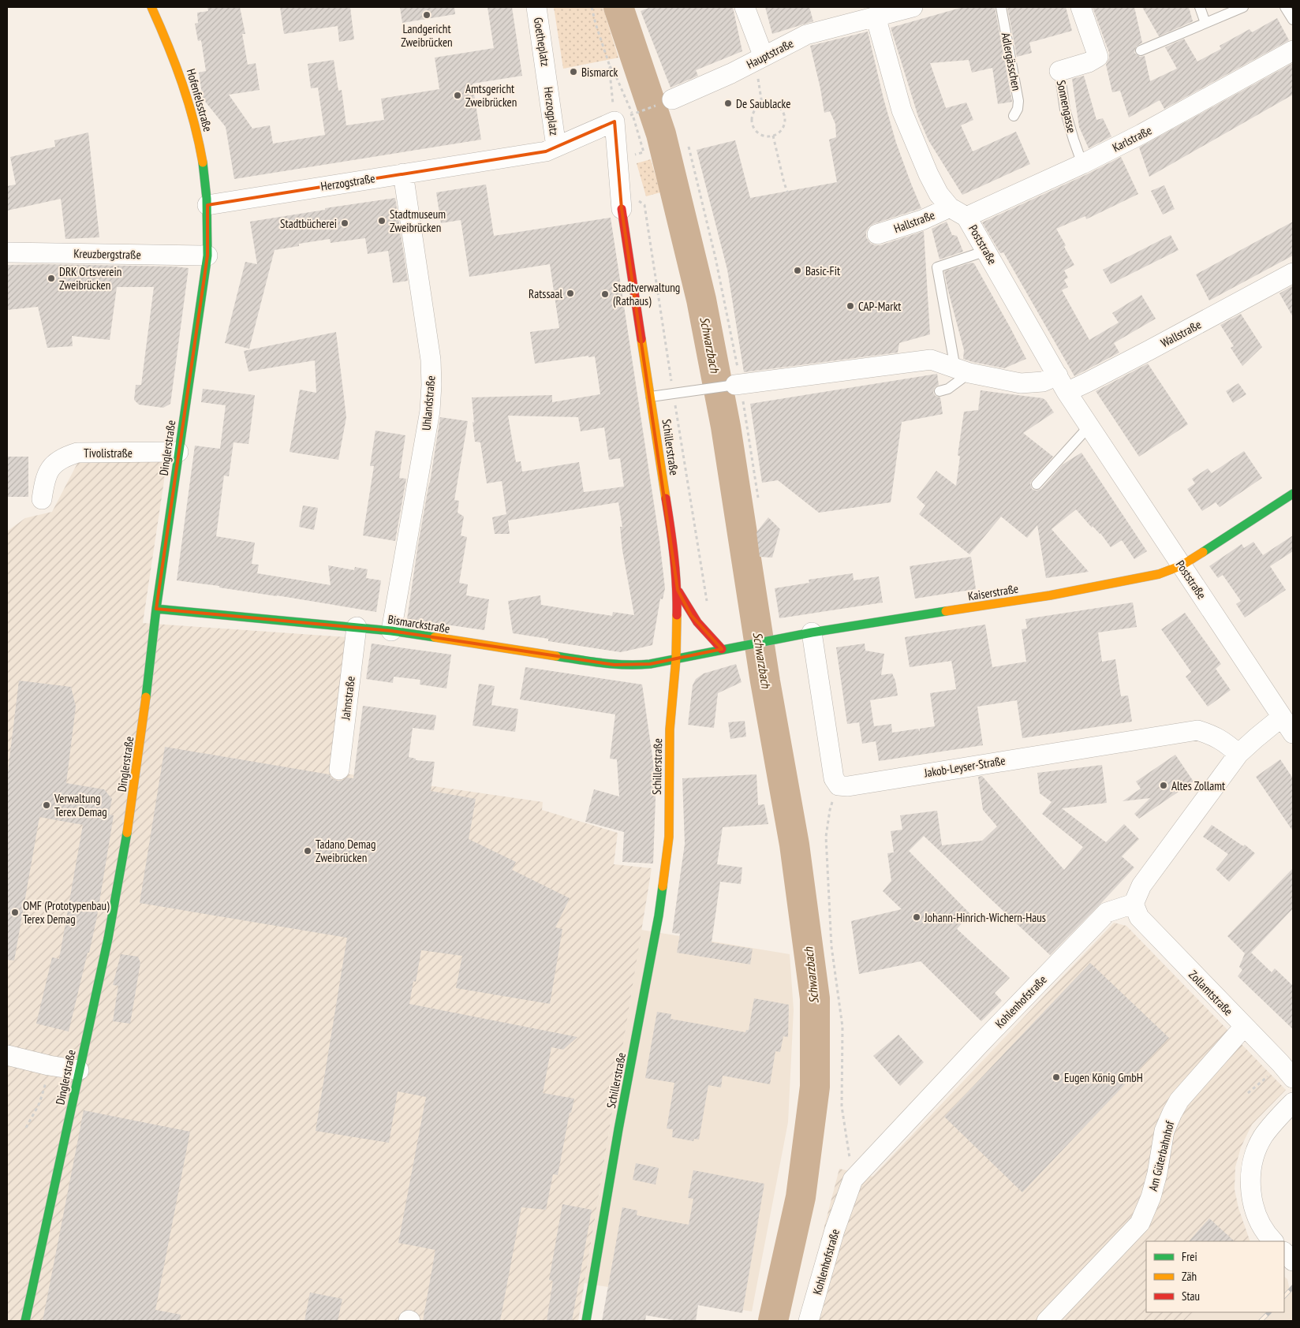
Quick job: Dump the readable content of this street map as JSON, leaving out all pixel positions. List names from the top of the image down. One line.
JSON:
{"streets":{"street":["Goetheplatz","Hauptstraße","Hofenfelsstraße","Sonnengasse","Herzogplatz","Karlstraße","Herzogstraße","Hallstraße","Poststraße","Kreuzbergstraße","Wallstraße","Uhlandstraße","Schillerstraße","Dinglerstraße","Tivolistraße","Kaiserstraße","Bismarckstraße","Jahnstraße","Jakob-Leyser-Straße","Zollamtstraße","Kohlenhofstraße","Am Güterbahnhof"],"lane":["Adlergässchen"]},"crossings":[["Goetheplatz","Herzogplatz"],["Hauptstraße","Poststraße"],["Hofenfelsstraße","Herzogstraße"],["Hofenfelsstraße","Dinglerstraße"],["Sonnengasse","Karlstraße"],["Herzogplatz","Herzogstraße"],["Karlstraße","Hallstraße"],["Karlstraße","Poststraße"],["Herzogstraße","Uhlandstraße"],["Herzogstraße","Dinglerstraße"],["Hallstraße","Poststraße"],["Poststraße","Wallstraße"],["Poststraße","Kaiserstraße"],["Kreuzbergstraße","Dinglerstraße"],["Uhlandstraße","Bismarckstraße"],["Schillerstraße","Kaiserstraße"],["Schillerstraße","Bismarckstraße"],["Dinglerstraße","Tivolistraße"],["Dinglerstraße","Bismarckstraße"],["Kaiserstraße","Bismarckstraße"],["Bismarckstraße","Jahnstraße"],["Zollamtstraße","Kohlenhofstraße"],["Zollamtstraße","Am Güterbahnhof"]],"water":["Schwarzbach"],"places":["Landgericht Zweibrücken","Bismarck","Amtsgericht Zweibrücken","De Saublacke","Stadtmuseum Zweibrücken","Stadtbücherei","Basic-Fit","DRK Ortsverein Zweibrücken","Ratssaal","Stadtverwaltung (Rathaus)","CAP-Markt","Altes Zollamt","Verwaltung Terex Demag","Tadano Demag Zweibrücken","OMF (Prototypenbau) Terex Demag","Johann-Hinrich-Wichern-Haus","Eugen König GmbH"],"legend":["Frei","Zäh","Stau"]}
